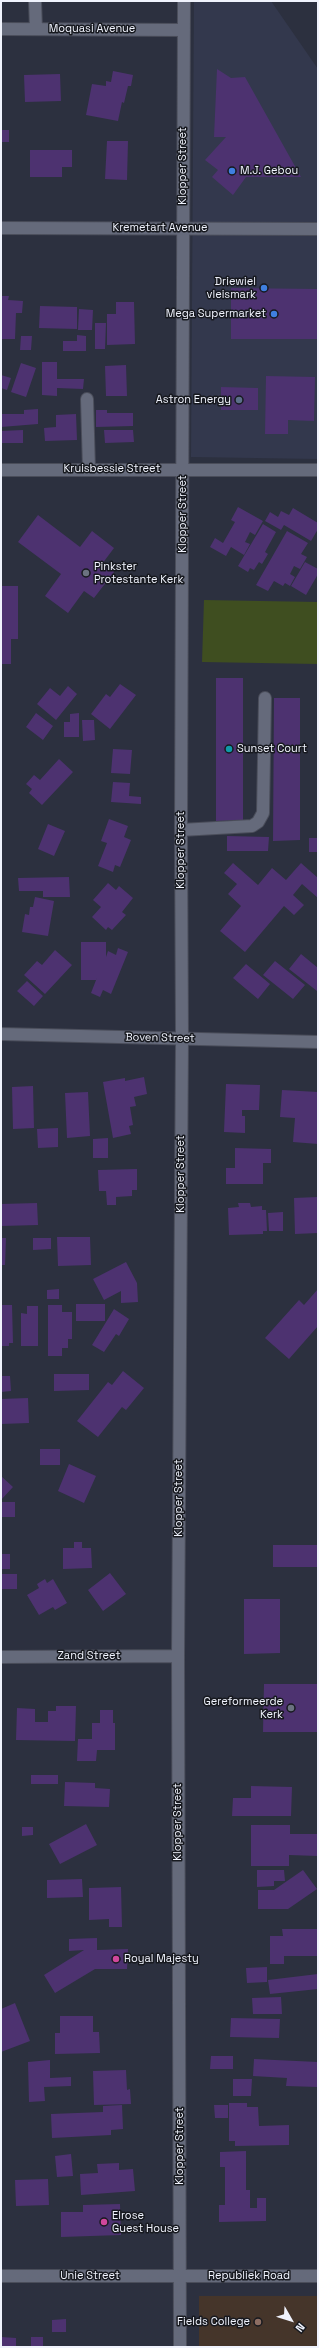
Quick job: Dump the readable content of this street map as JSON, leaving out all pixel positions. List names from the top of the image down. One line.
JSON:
{"streets":{"street":["Moquasi Avenue","Klopper Street","Kremetart Avenue","Kruisbessie Street","Boven Street","Zand Street","Unie Street","Republiek Road"]},"crossings":[["Moquasi Avenue","Klopper Street"],["Klopper Street","Kremetart Avenue"],["Klopper Street","Kruisbessie Street"],["Klopper Street","Boven Street"],["Klopper Street","Zand Street"],["Klopper Street","Unie Street"],["Klopper Street","Republiek Road"],["Unie Street","Republiek Road"]],"places":["M.J. Gebou","Driewiel vleismark","Mega Supermarket","Astron Energy","Pinkster Protestante Kerk","Sunset Court","Gereformeerde Kerk","Royal Majesty","Elrose Guest House","Fields College"],"north":"bottom right"}
